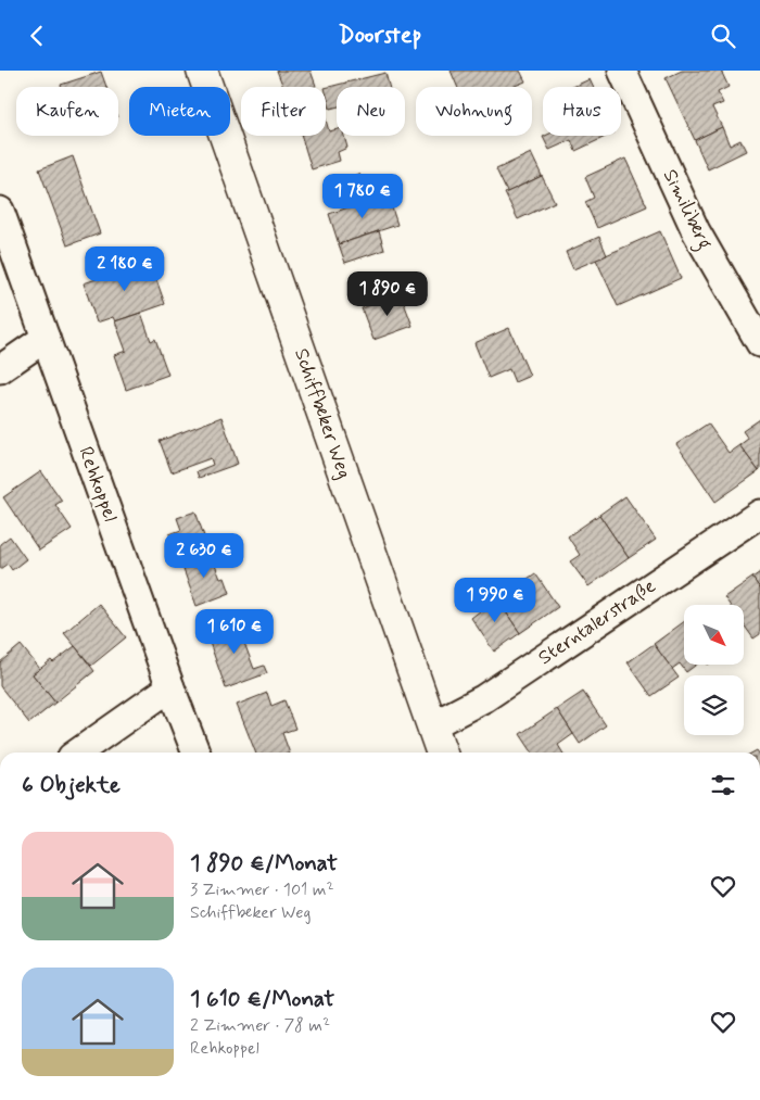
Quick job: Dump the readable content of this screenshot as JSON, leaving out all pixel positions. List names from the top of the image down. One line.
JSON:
{"streets":{"main road":["Schiffbeker Weg"],"street":["Similiberg","Rehkoppel","Sterntalerstraße"]},"crossings":[["Schiffbeker Weg","Sterntalerstraße"]],"north":"bottom right","page":{"header":"Doorstep","chip":["Kaufen","Mieten","Filter","Neu","Wohnung","Haus"],"price":["1 780 €","2 180 €","1 890 €","2 630 €","1 990 €","1 610 €"],"heading":"6 Objekte","list":[{"name":"1 890 €/Monat","note":"3 Zimmer · 101 m² · Schiffbeker Weg"},{"name":"1 610 €/Monat","note":"2 Zimmer · 78 m² · Rehkoppel"}]}}
